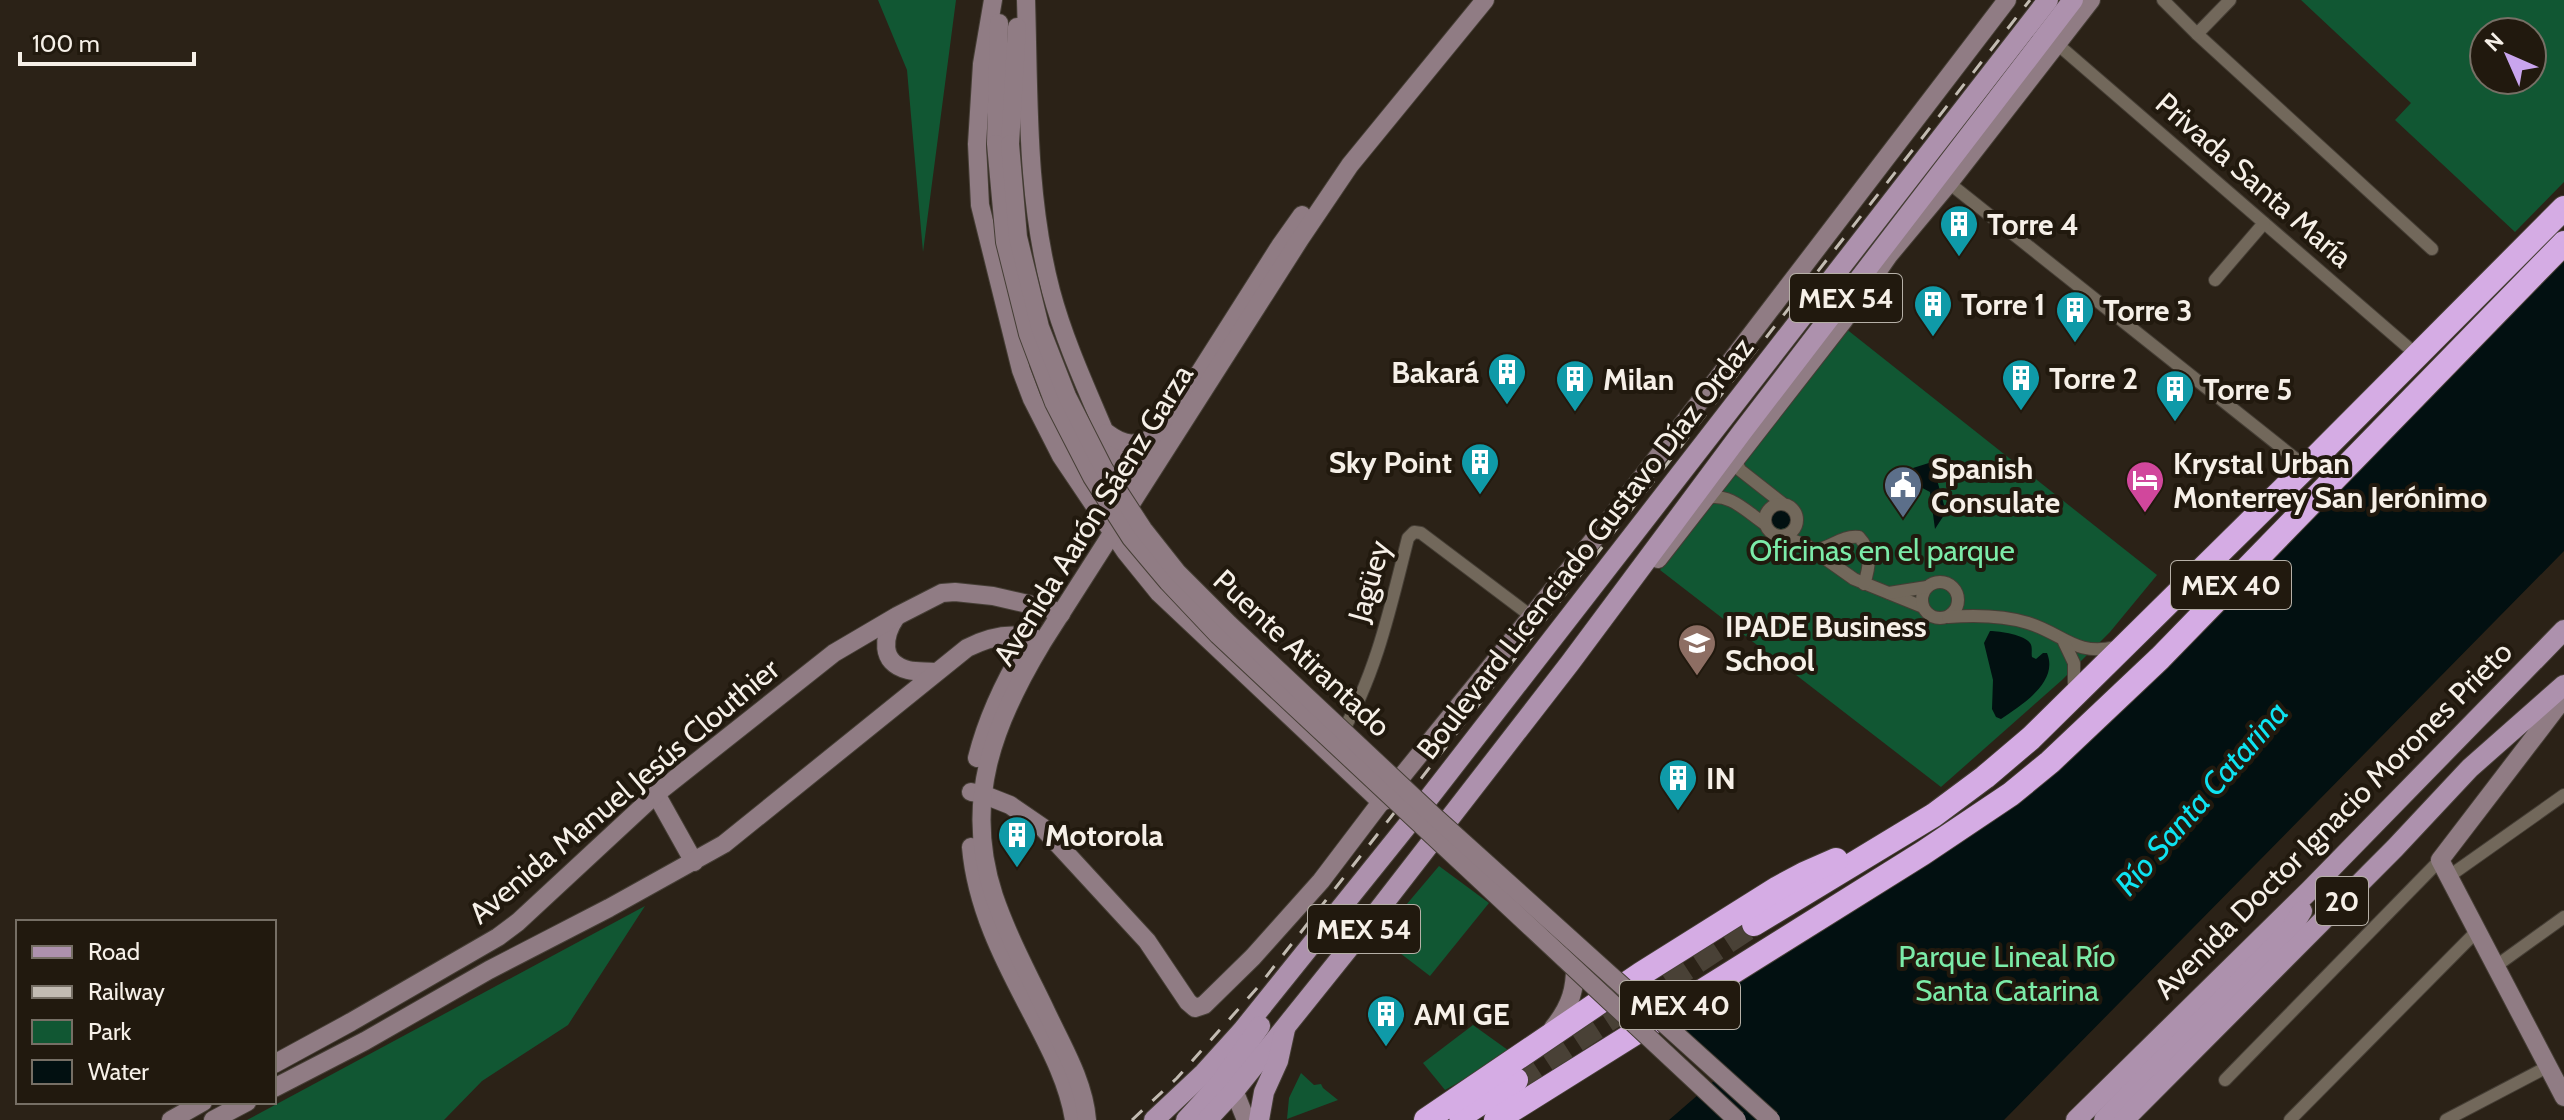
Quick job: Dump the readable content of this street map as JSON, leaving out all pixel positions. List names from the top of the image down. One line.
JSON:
{"streets":{"highway":["MEX 40"],"main road":["MEX 54","Avenida Aarón Sáenz Garza","Boulevard Licenciado Gustavo Díaz Ordaz","Puente Atirantado","Avenida Manuel Jesús Clouthier","Avenida Doctor Ignacio Morones Prieto","20"],"street":["Privada Santa María","Jagüey"]},"crossings":[["Privada Santa María","Boulevard Licenciado Gustavo Díaz Ordaz"],["Privada Santa María","MEX 40"],["Avenida Aarón Sáenz Garza","Avenida Manuel Jesús Clouthier"]],"water":["Río Santa Catarina"],"parks":["Oficinas en el parque","Parque Lineal Río Santa Catarina"],"places":{"building":["Torre 4","Torre 1","Torre 3","Bakará","Torre 2","Milan","Torre 5","Sky Point","IN","Motorola","AMI GE"],"hotel":["Krystal Urban Monterrey San Jerónimo"],"public building":["Spanish Consulate"],"school or university":["IPADE Business School"]},"legend":["Road","Railway","Park","Water"],"scale_bar":"100 m","north":"top left"}
